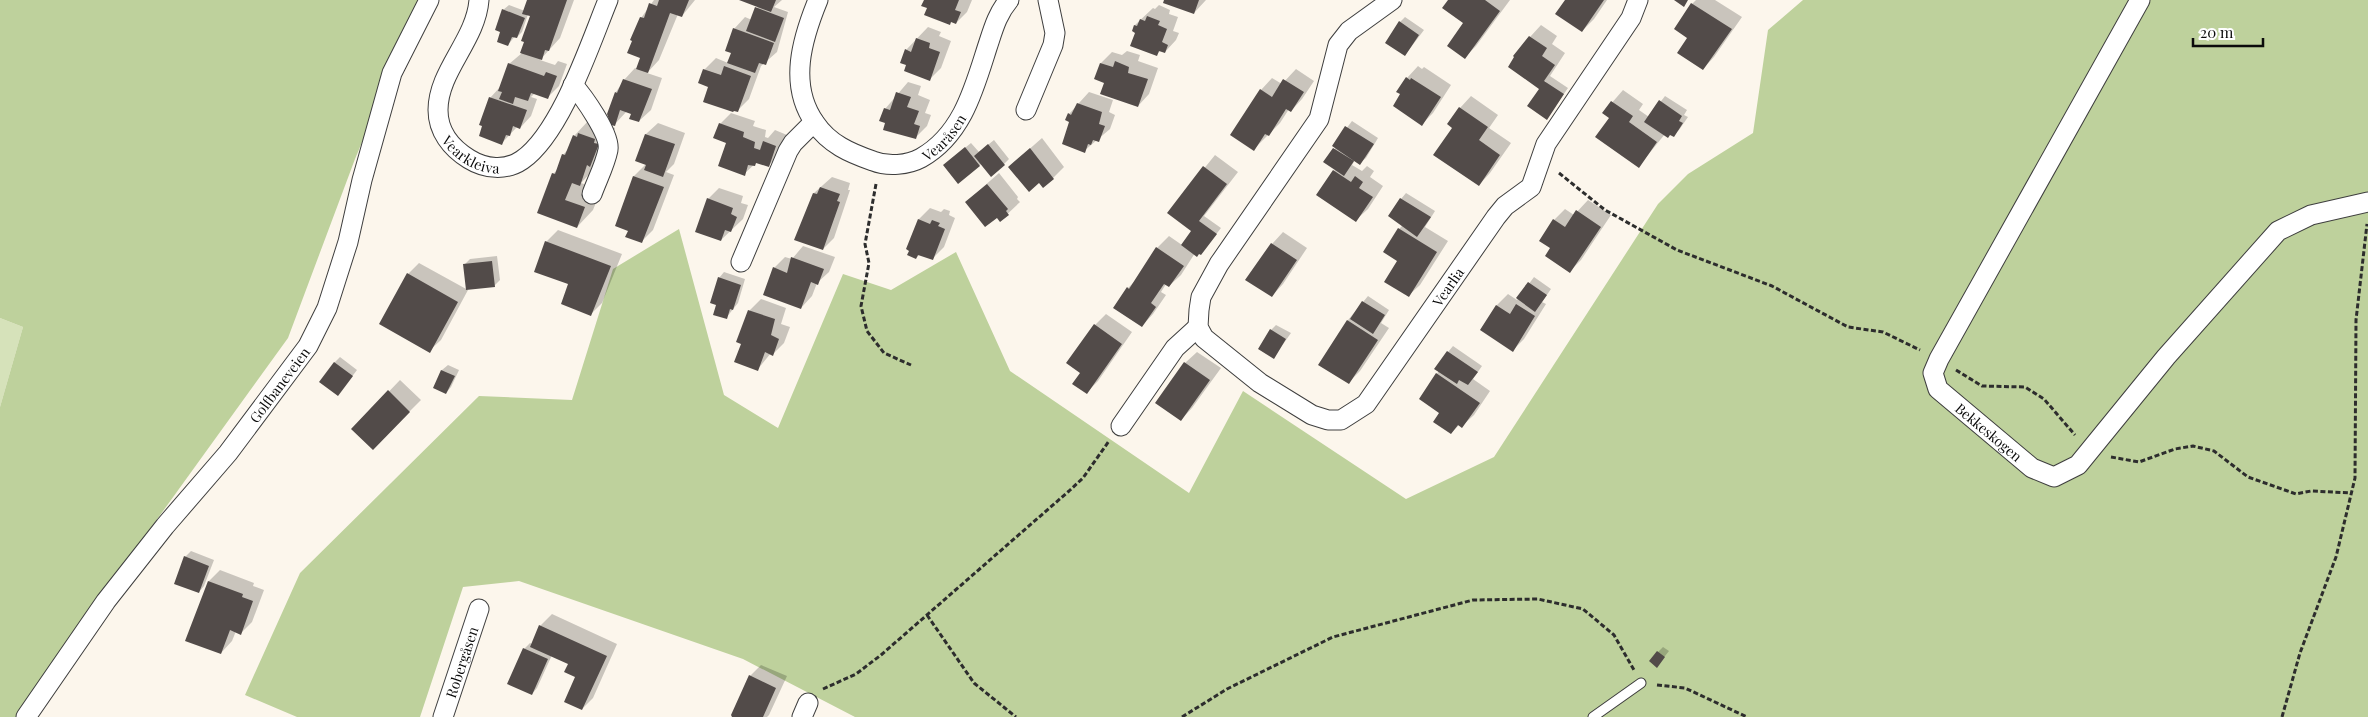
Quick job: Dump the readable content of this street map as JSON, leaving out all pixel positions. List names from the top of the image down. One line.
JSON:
{"streets":{"street":["Vearåsen","Vearkleiva","Vearlia","Golfbaneveien","Bekkeskogen","Robergåsen"]},"scale_bar":"20 m"}
